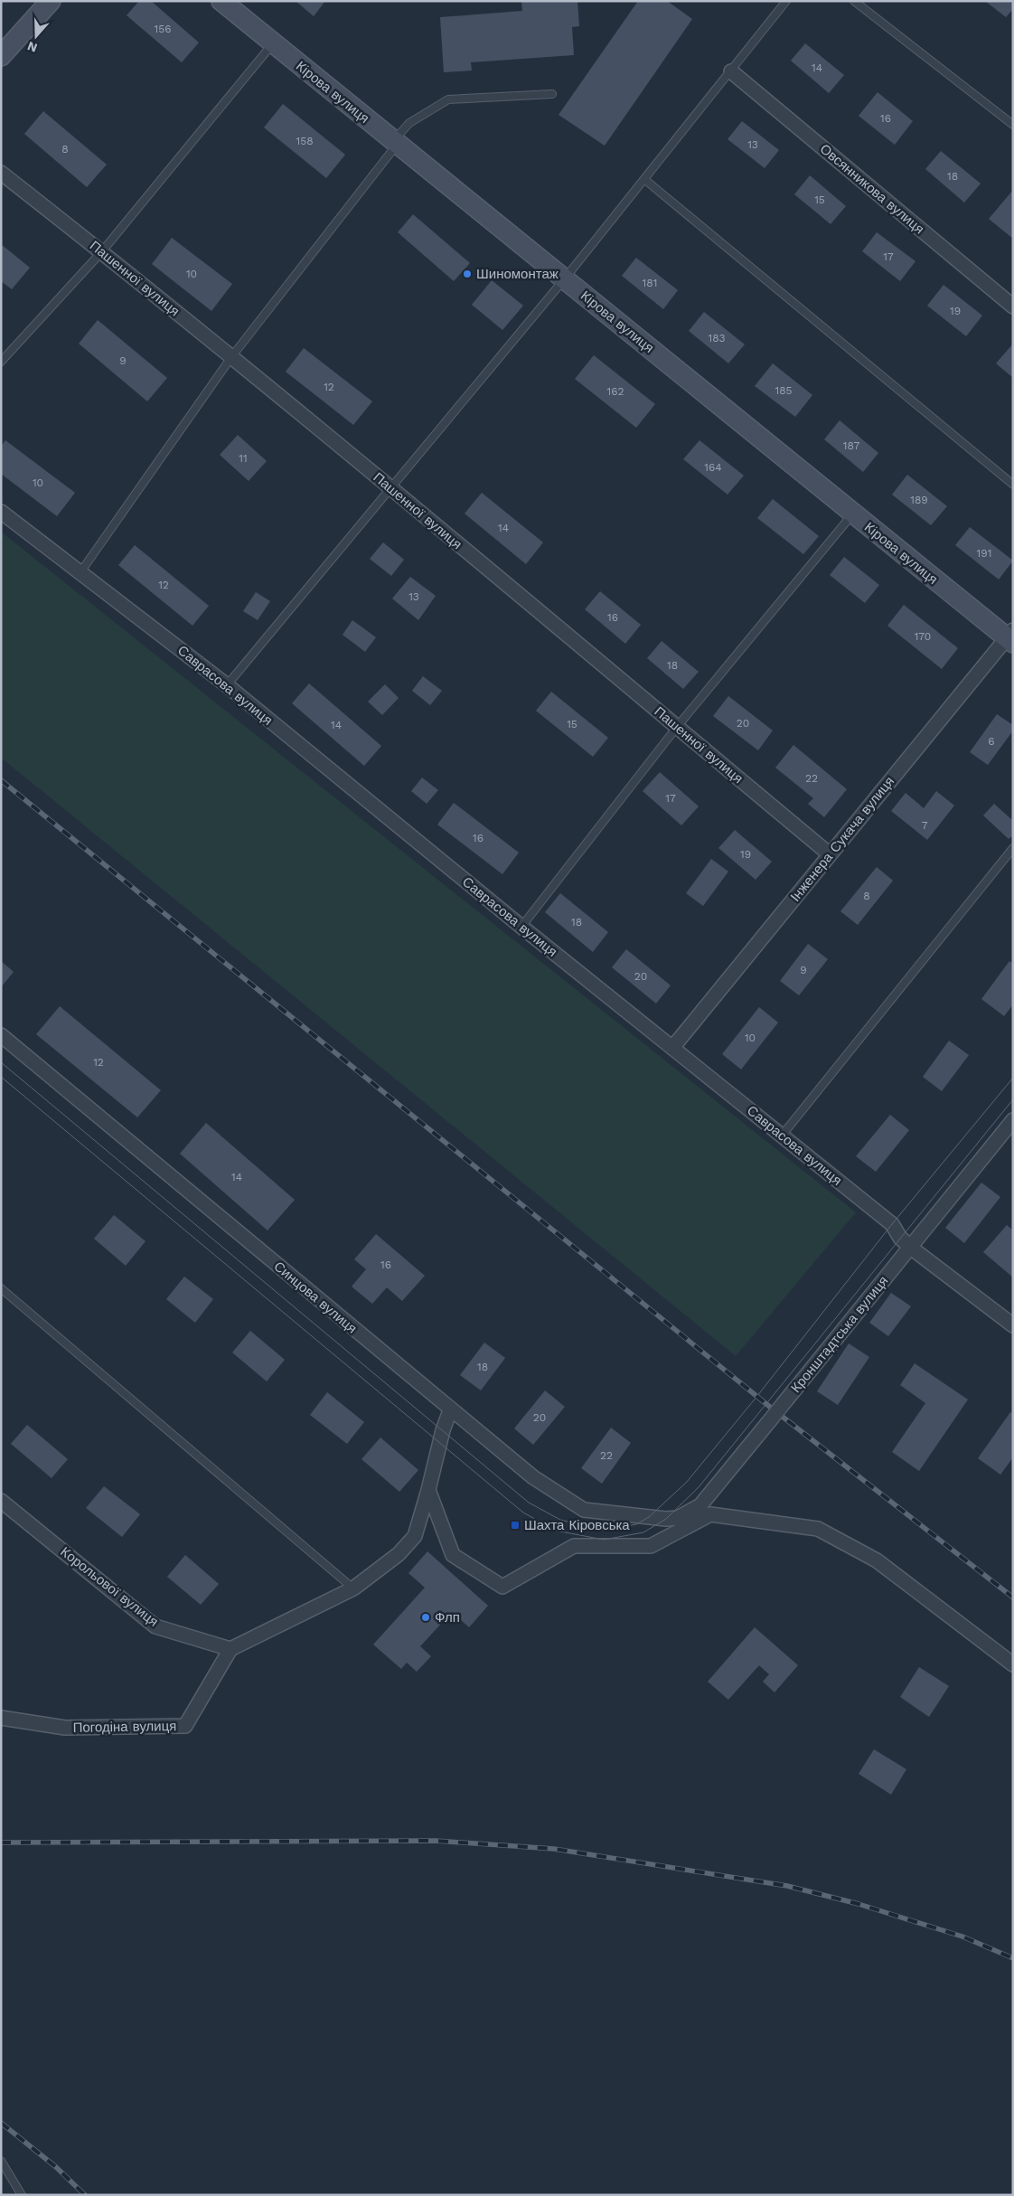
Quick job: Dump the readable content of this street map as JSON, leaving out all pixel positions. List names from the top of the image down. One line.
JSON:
{"streets":{"main road":["Кірова вулиця"],"street":["Овсянникова вулиця","Пашенної вулиця","Саврасова вулиця","Інженера Сукача вулиця","Синцова вулиця","Кронштадтська вулиця","Корольової вулиця","Погодіна вулиця"]},"crossings":[["Кірова вулиця","Інженера Сукача вулиця"],["Пашенної вулиця","Інженера Сукача вулиця"],["Саврасова вулиця","Інженера Сукача вулиця"],["Саврасова вулиця","Кронштадтська вулиця"],["Синцова вулиця","Кронштадтська вулиця"],["Корольової вулиця","Погодіна вулиця"]],"places":{"other":["Шиномонтаж","Флп"],"transit":["Шахта Кіровська"]},"house_numbers":["156","14","16","158","13","8","18","15","17","10","181","19","183","9","12","185","162","187","11","164","10","189","14","191","12","13","16","170","18","20","15","14","6","22","17","7","16","19","8","18","9","20","10","12","14","16","18","20","22"],"north":"bottom"}
